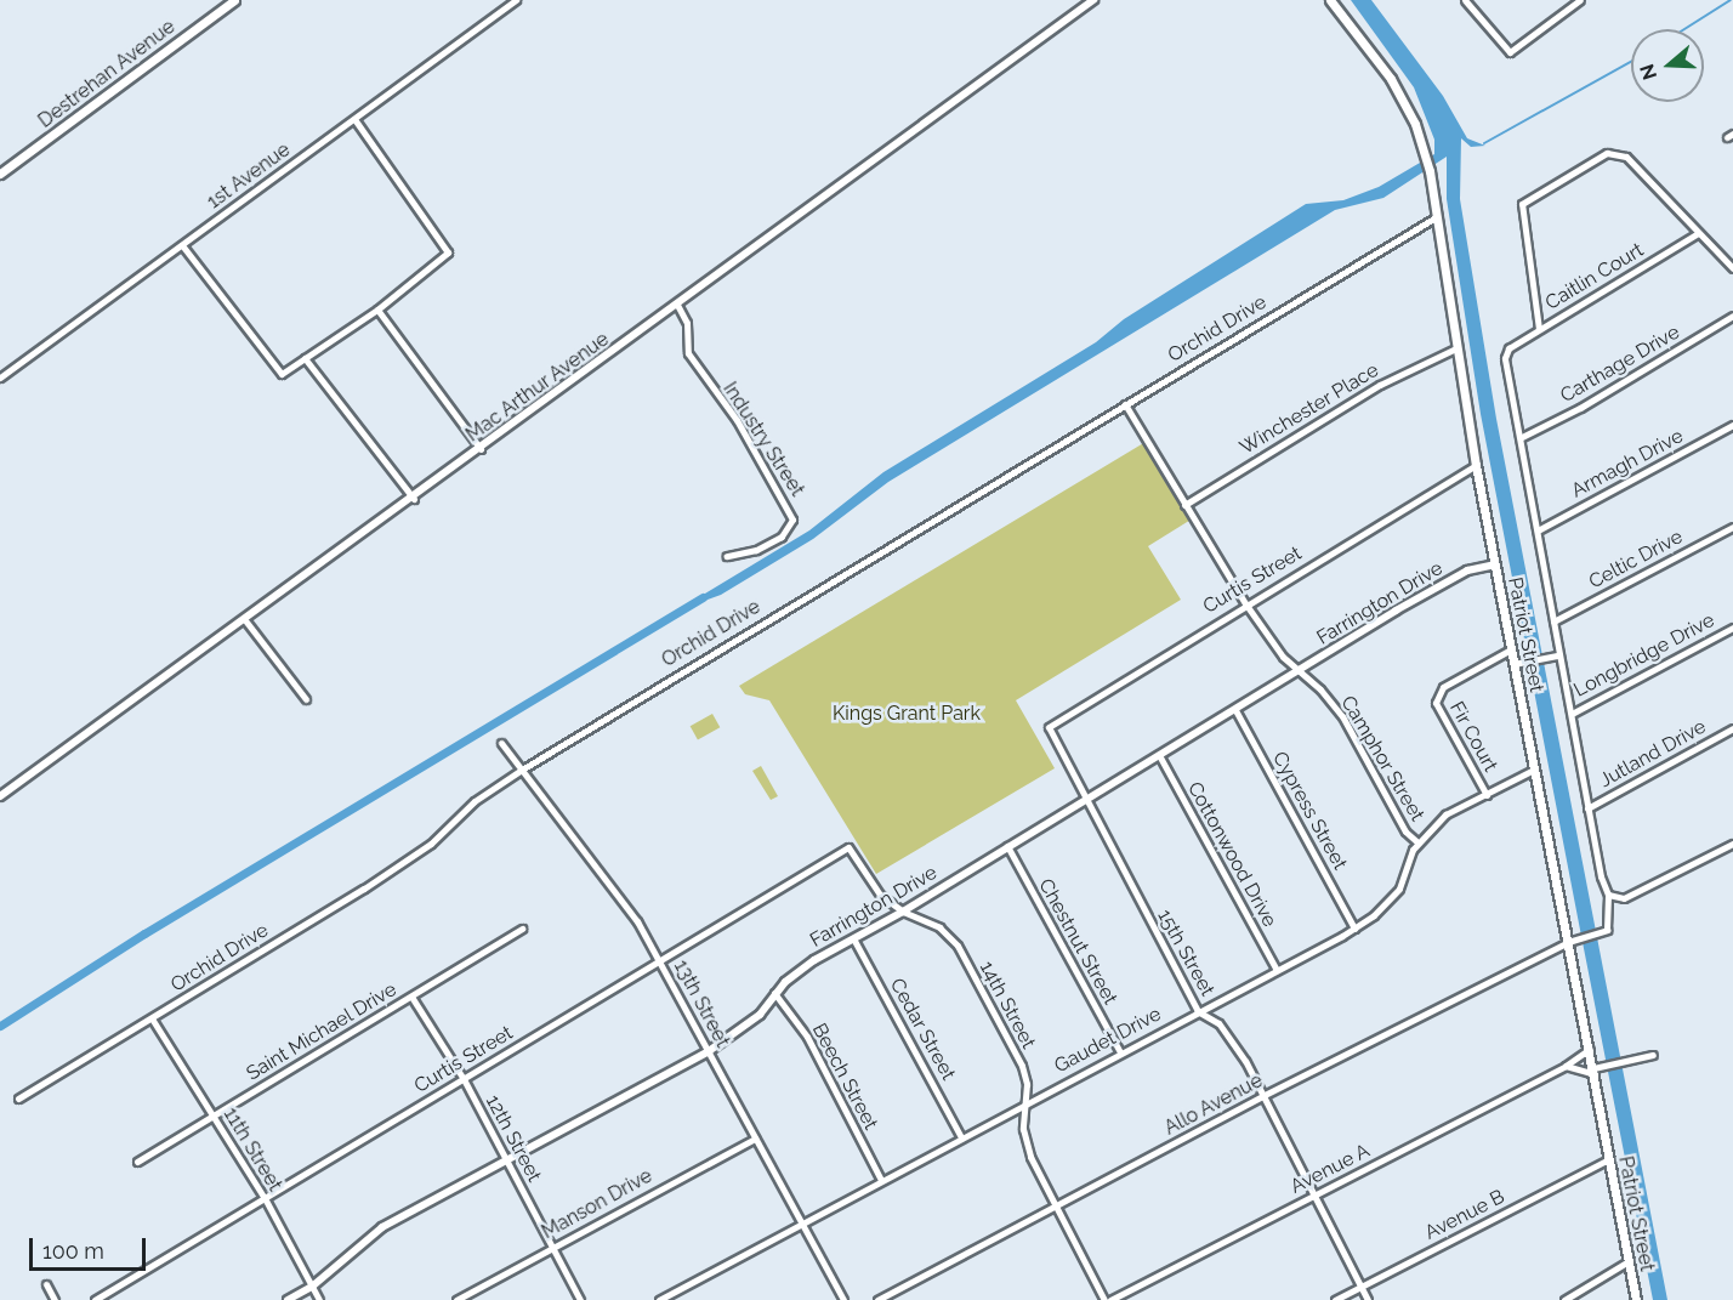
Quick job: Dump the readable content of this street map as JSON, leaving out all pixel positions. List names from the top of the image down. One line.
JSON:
{"streets":{"main road":["Destrehan Avenue","Patriot Street"],"street":["1st Avenue","Caitlin Court","Orchid Drive","Carthage Drive","Mac Arthur Avenue","Winchester Place","Industry Street","Armagh Drive","Celtic Drive","Curtis Street","Farrington Drive","Longbridge Drive","Fir Court","Jutland Drive","Camphor Street","Cypress Street","Cottonwood Drive","Chestnut Street","15th Street","13th Street","14th Street","Cedar Street","Saint Michael Drive","Gaudet Drive","Beech Street","Allo Avenue","12th Street","11th Street","Avenue A","Manson Drive","Avenue B"]},"crossings":[["Caitlin Court","Patriot Street"],["Orchid Drive","Patriot Street"],["Orchid Drive","Camphor Street"],["Orchid Drive","13th Street"],["Orchid Drive","11th Street"],["Carthage Drive","Patriot Street"],["Mac Arthur Avenue","Industry Street"],["Winchester Place","Patriot Street"],["Winchester Place","Camphor Street"],["Armagh Drive","Patriot Street"],["Celtic Drive","Patriot Street"],["Curtis Street","Patriot Street"],["Curtis Street","Camphor Street"],["Curtis Street","15th Street"],["Curtis Street","13th Street"],["Curtis Street","14th Street"],["Curtis Street","12th Street"],["Curtis Street","11th Street"],["Farrington Drive","Patriot Street"],["Farrington Drive","Camphor Street"],["Farrington Drive","Cypress Street"],["Farrington Drive","Cottonwood Drive"],["Farrington Drive","Chestnut Street"],["Farrington Drive","15th Street"],["Farrington Drive","13th Street"],["Farrington Drive","14th Street"],["Farrington Drive","Cedar Street"],["Farrington Drive","Beech Street"],["Farrington Drive","12th Street"],["Farrington Drive","11th Street"],["Patriot Street","Longbridge Drive"],["Patriot Street","Fir Court"],["Patriot Street","Jutland Drive"],["Patriot Street","Gaudet Drive"],["Patriot Street","Allo Avenue"],["Patriot Street","Avenue A"],["Patriot Street","Avenue B"],["Fir Court","Gaudet Drive"],["Camphor Street","Gaudet Drive"],["Cypress Street","Gaudet Drive"],["Cottonwood Drive","Gaudet Drive"],["Chestnut Street","Gaudet Drive"],["15th Street","Gaudet Drive"],["15th Street","Allo Avenue"],["15th Street","Avenue A"],["15th Street","Avenue B"],["13th Street","Gaudet Drive"],["13th Street","Manson Drive"],["14th Street","Gaudet Drive"],["14th Street","Allo Avenue"],["Cedar Street","Gaudet Drive"],["Saint Michael Drive","12th Street"],["Saint Michael Drive","11th Street"],["Gaudet Drive","Beech Street"],["12th Street","Manson Drive"]],"parks":["Kings Grant Park"],"scale_bar":"100 m","north":"left"}
